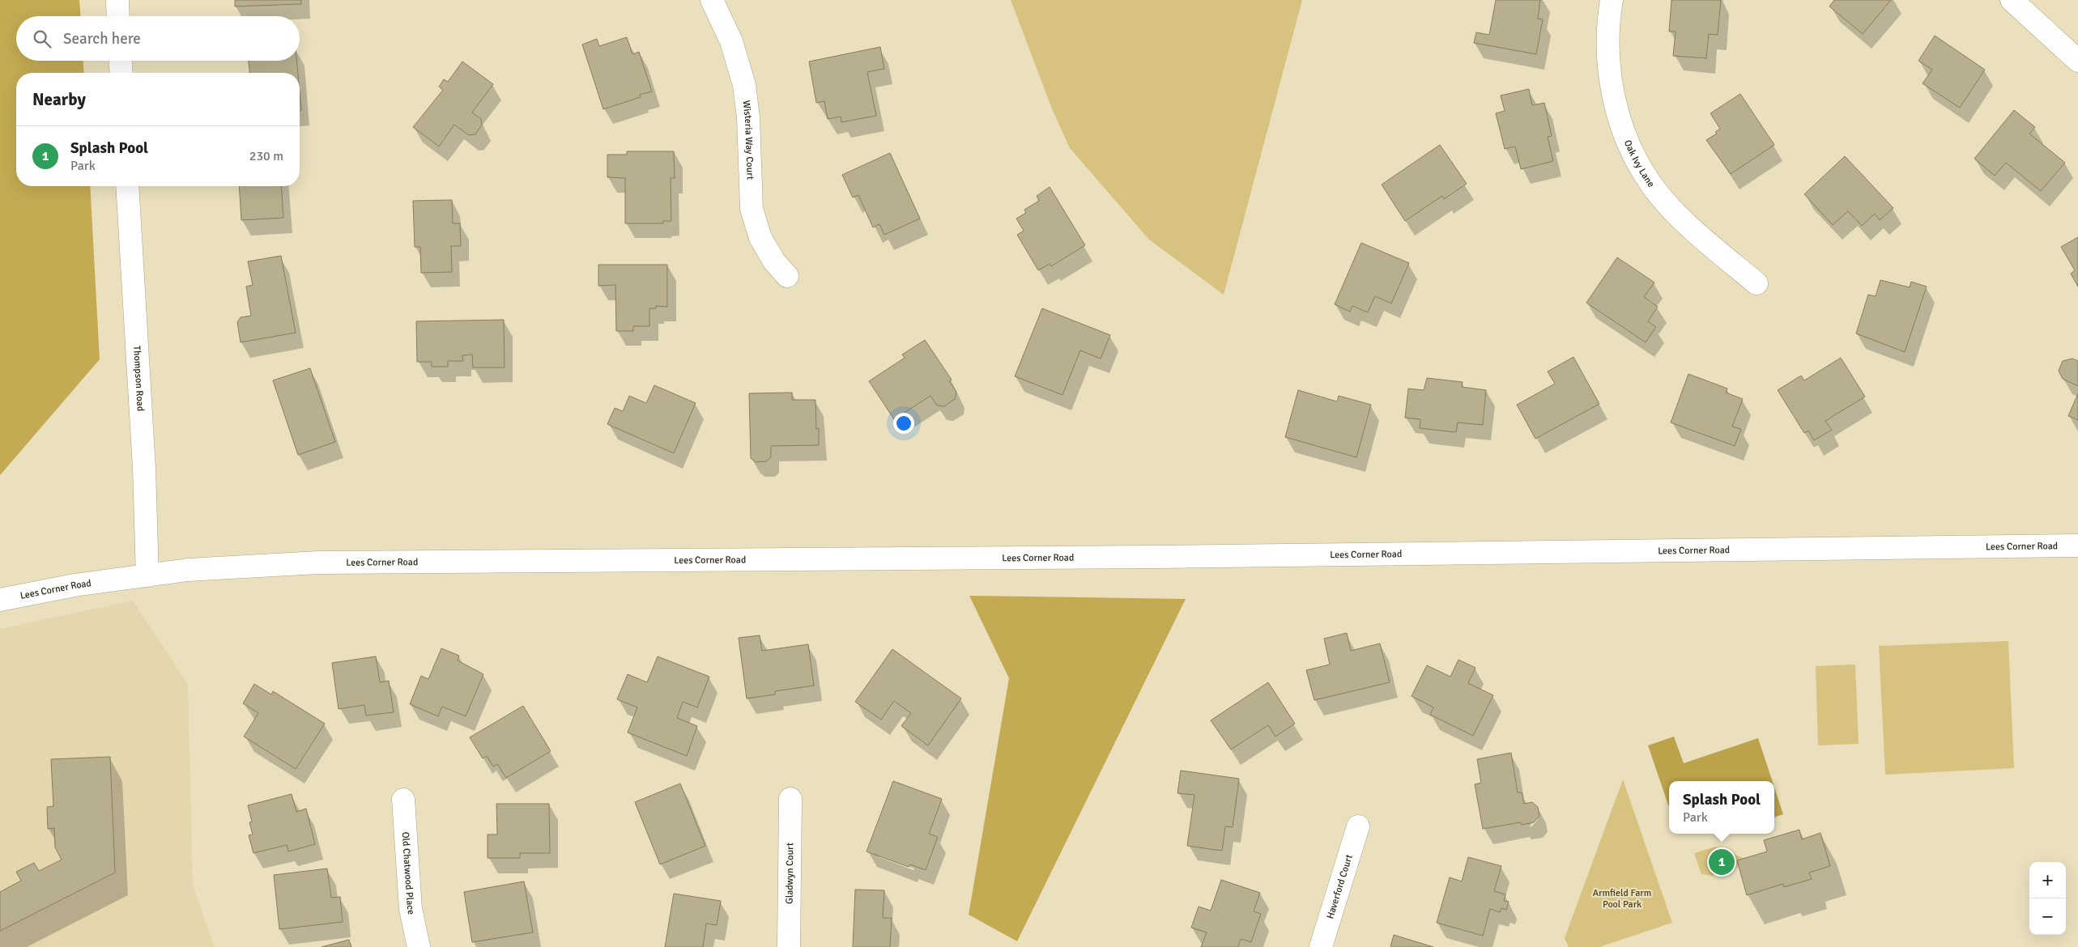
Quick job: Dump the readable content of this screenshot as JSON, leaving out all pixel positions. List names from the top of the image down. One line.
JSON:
{"streets":{"street":["Wisteria Way Court","Oak Ivy Lane","Thompson Road","Lees Corner Road","Old Chatwood Place","Gladwyn Court","Haverford Court"]},"crossings":[["Thompson Road","Lees Corner Road"]],"parks":["Armfield Farm Pool Park"],"page":{"search":"Search here","heading":"Nearby","list":[{"mark":"1","name":"Splash Pool","note":"Park","value":"230 m"}],"popup":["Splash Pool","Park"],"pins":"1","map_buttons":["+","−"]}}
